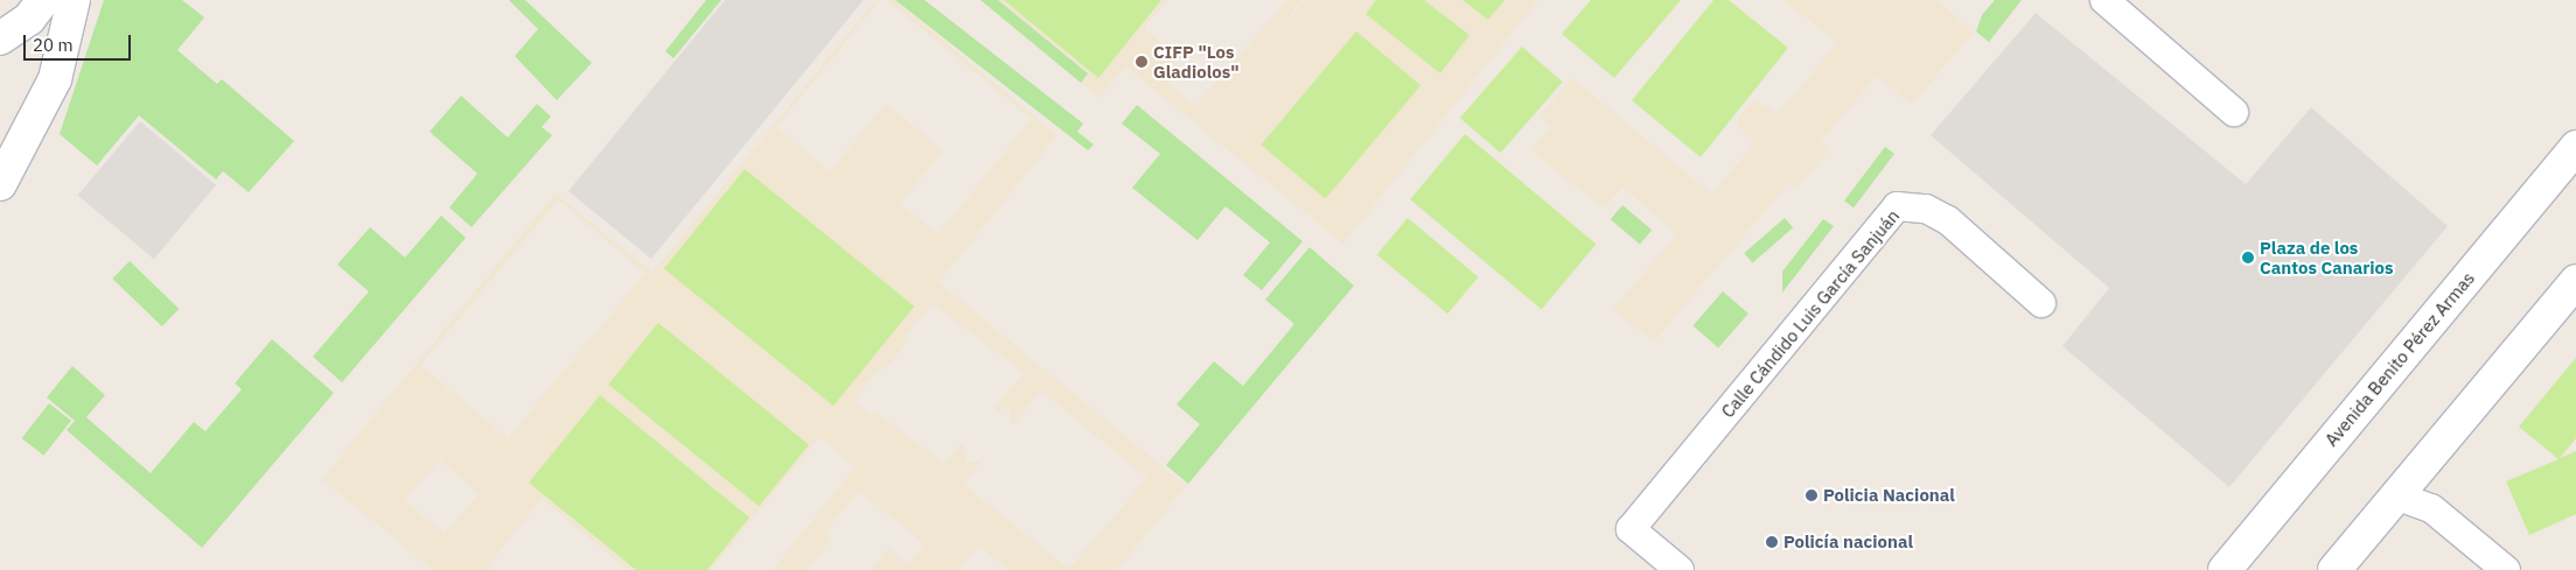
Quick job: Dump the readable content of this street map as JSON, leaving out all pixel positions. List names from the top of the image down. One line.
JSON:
{"streets":{"street":["Calle Cándido Luis García Sanjuán","Avenida Benito Pérez Armas"]},"places":["CIFP \"Los Gladiolos\"","Plaza de los Cantos Canarios","Policia Nacional","Policía nacional"],"scale_bar":"20 m"}
